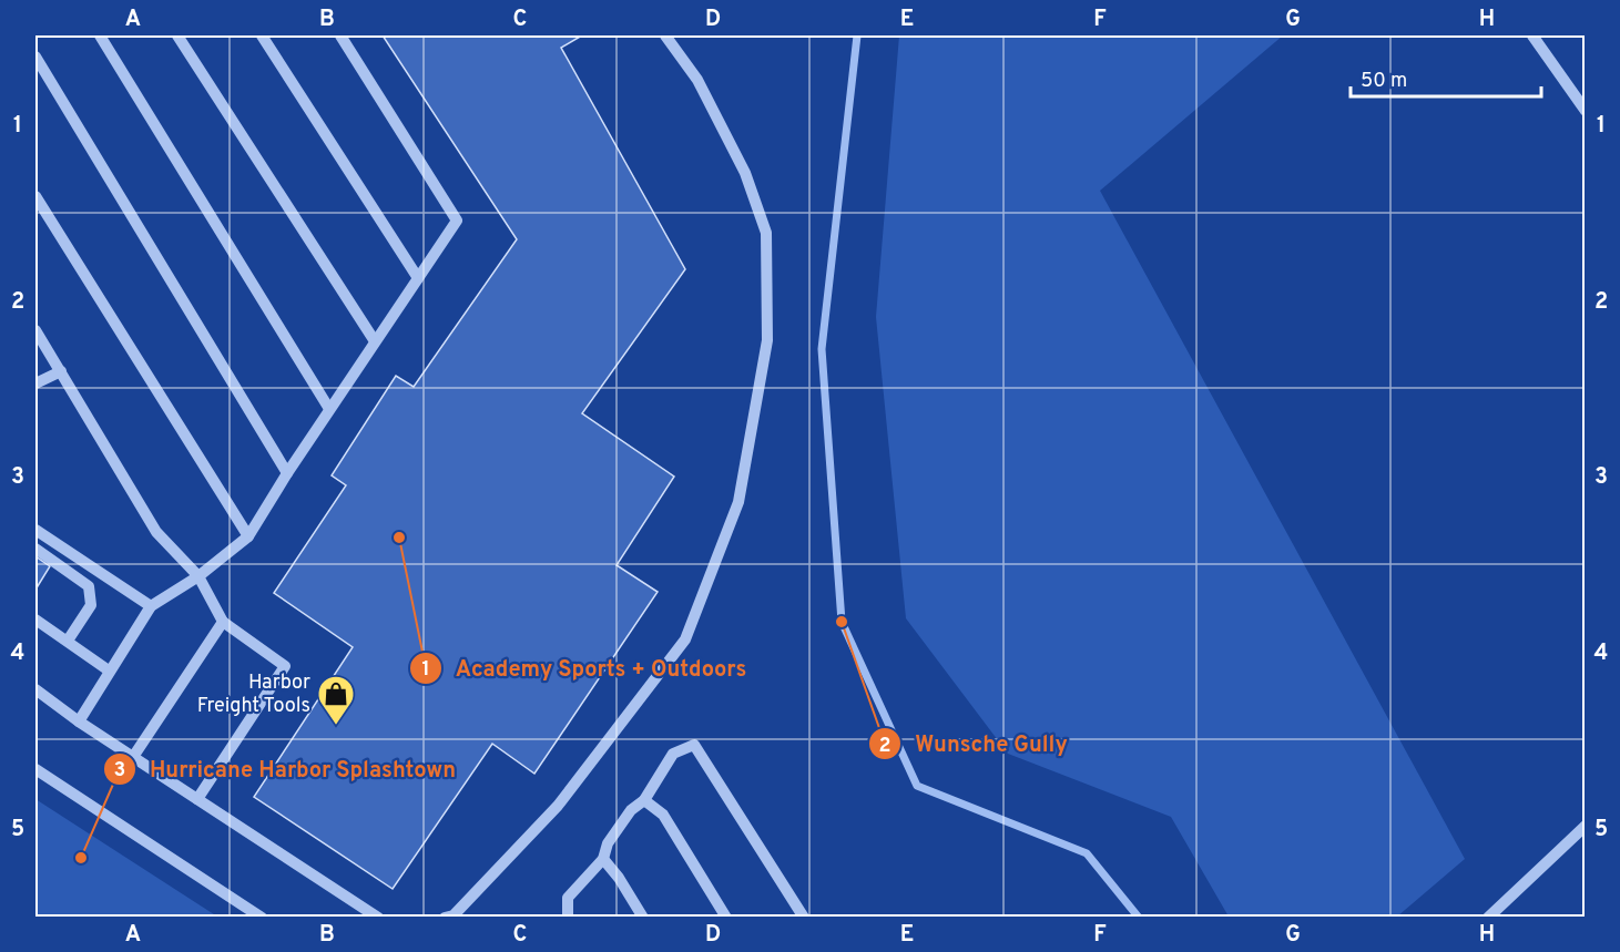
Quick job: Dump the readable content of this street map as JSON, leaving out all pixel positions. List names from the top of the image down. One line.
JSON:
{"places":{"other":["Academy Sports + Outdoors","Wunsche Gully","Hurricane Harbor Splashtown"],"shop":["Harbor Freight Tools"]},"scale_bar":"50 m","grid":{"columns":["A","B","C","D","E","F","G","H"],"rows":["1","2","3","4","5"]}}
